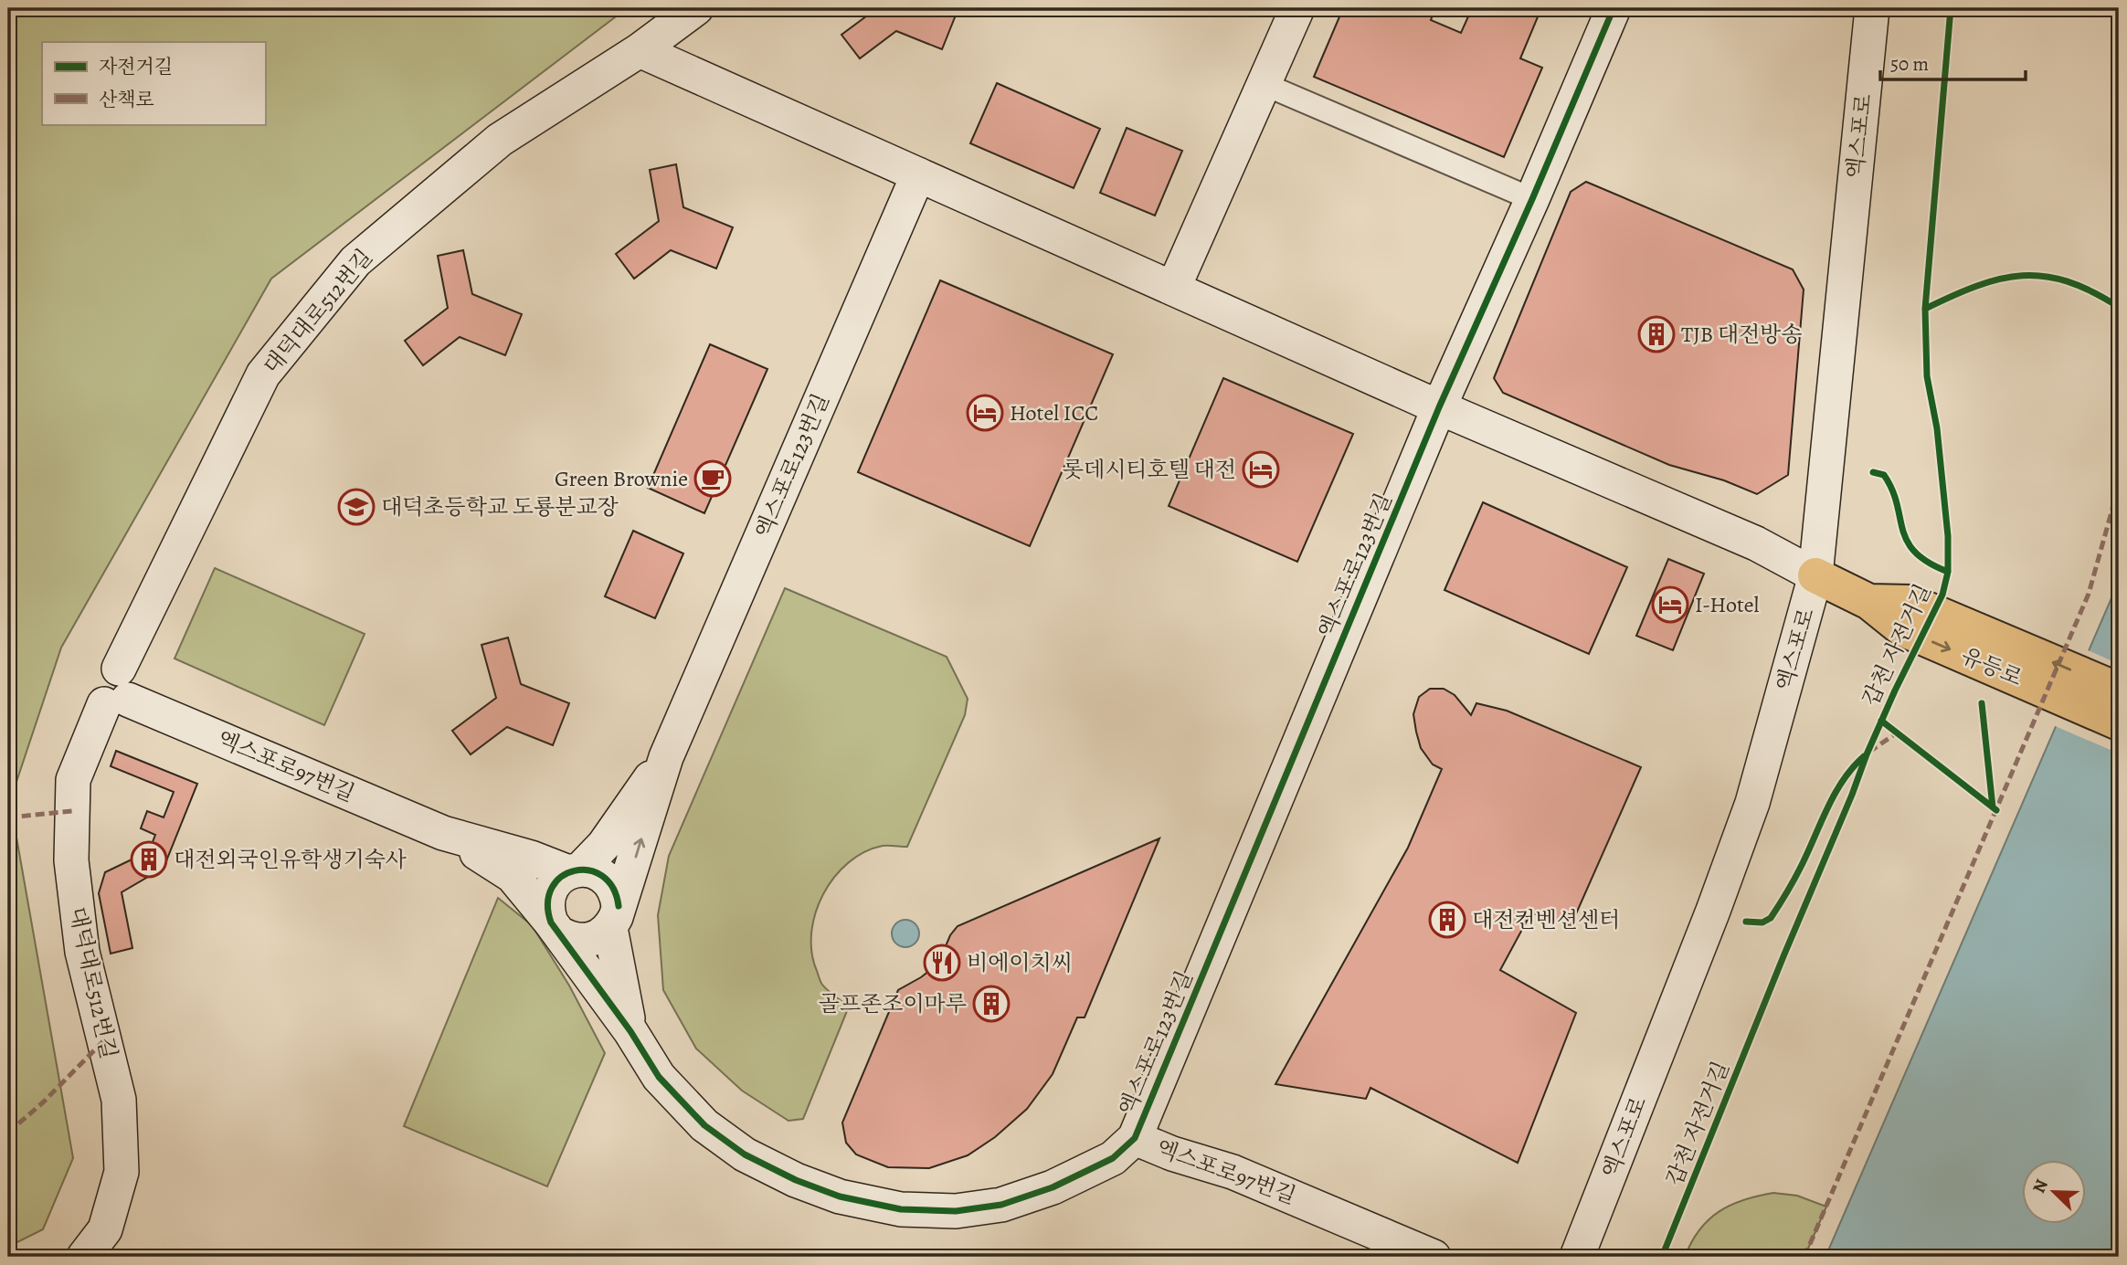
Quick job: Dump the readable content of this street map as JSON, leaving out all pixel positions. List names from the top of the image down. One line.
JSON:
{"streets":{"main road":["유등로"],"street":["엑스포로","대덕대로512번길","엑스포로123번길","엑스포로97번길"],"cycle path":["갑천 자전거길"]},"crossings":[["엑스포로","유등로"],["대덕대로512번길","엑스포로97번길"],["엑스포로123번길","엑스포로97번길"]],"places":{"building":["TJB 대전방송","대전외국인유학생기숙사","대전컨벤션센터","골프존조이마루"],"hotel":["Hotel ICC","롯데시티호텔 대전","I-Hotel"],"cafe":["Green Brownie"],"school or university":["대덕초등학교 도룡분교장"],"restaurant":["비에이치씨"]},"legend":["자전거길","산책로"],"scale_bar":"50 m","north":"top left"}
